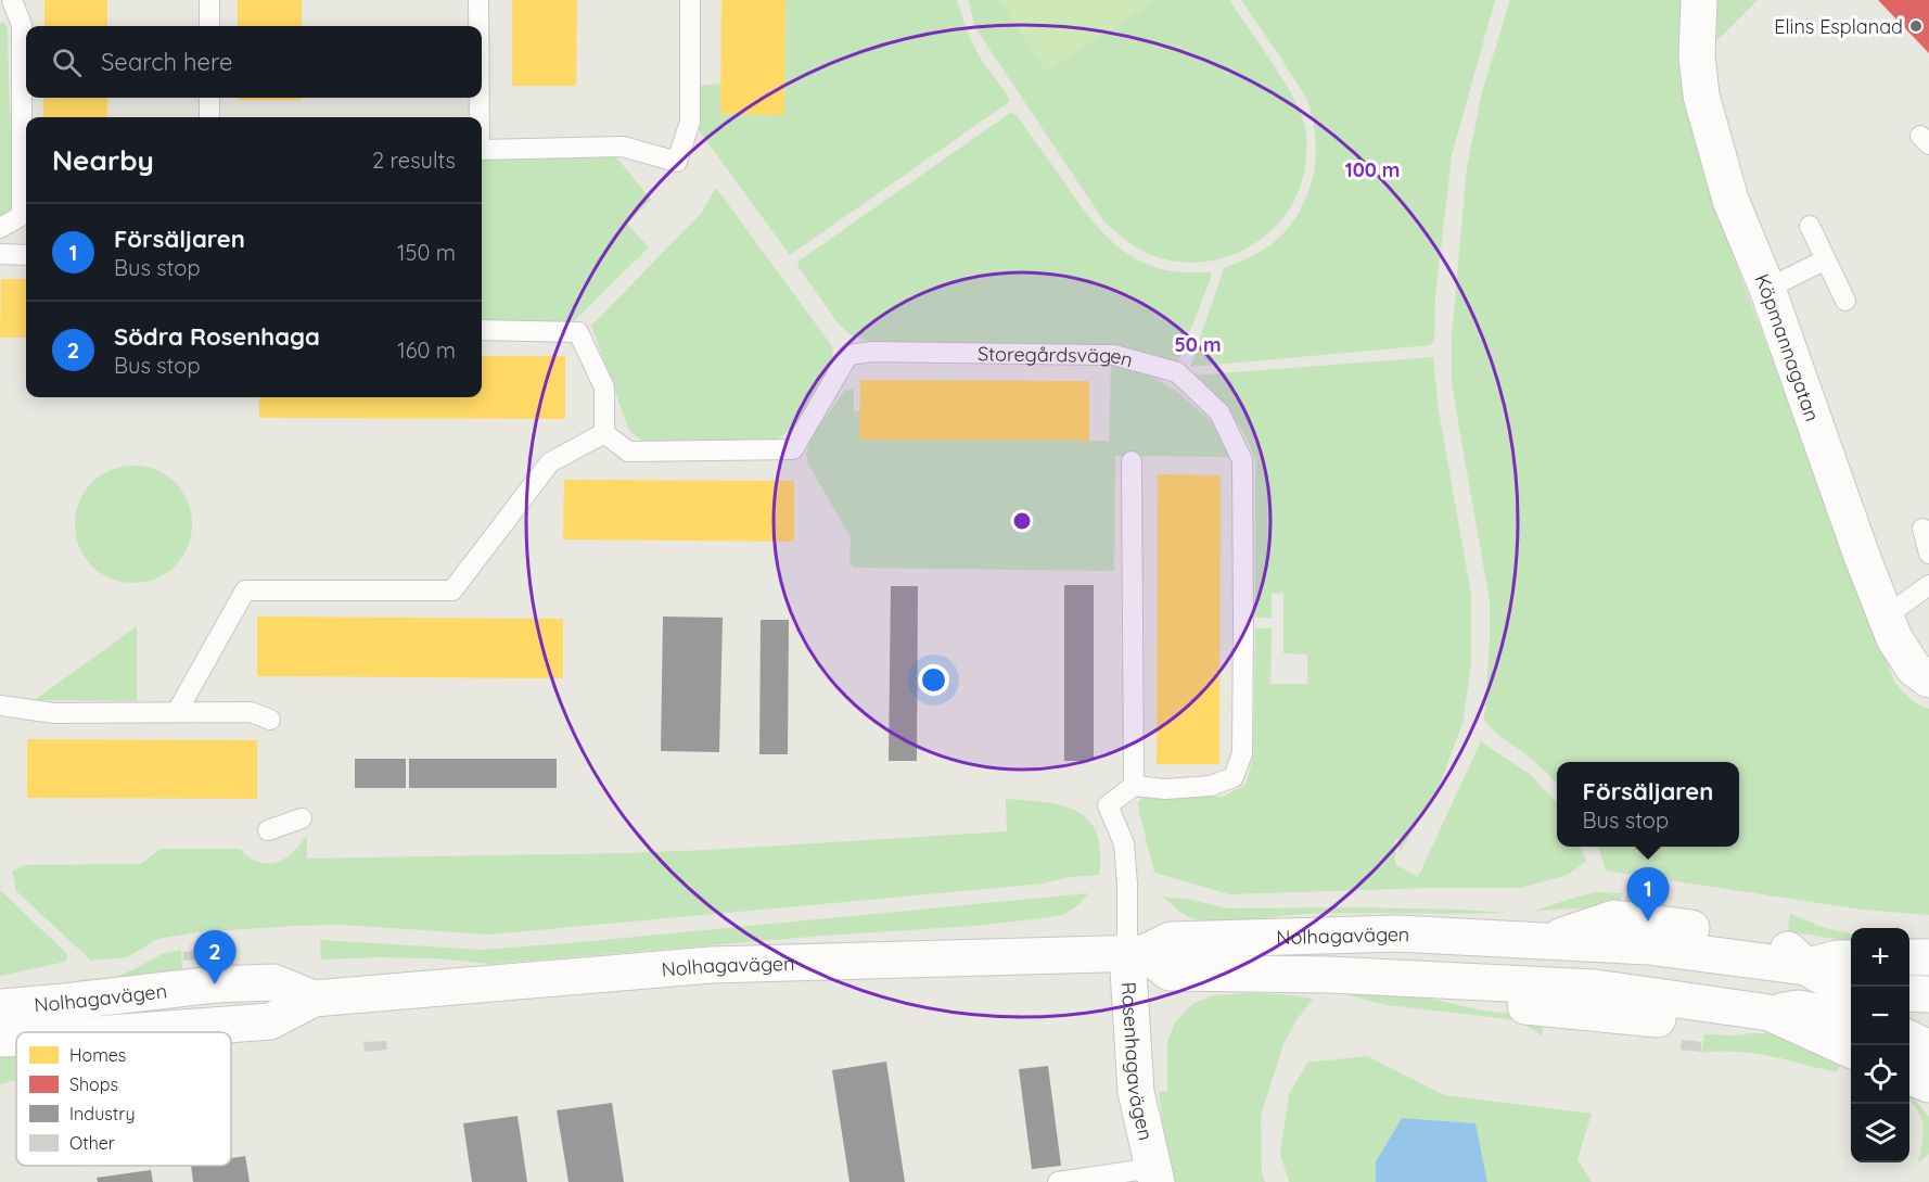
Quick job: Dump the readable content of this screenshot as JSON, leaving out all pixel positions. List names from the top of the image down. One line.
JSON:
{"streets":{"street":["Köpmannagatan","Nolhagavägen","Rosenhagavägen"],"lane":["Storegårdsvägen"]},"crossings":[["Nolhagavägen","Rosenhagavägen"]],"places":["Elins Esplanad"],"legend":["Homes","Shops","Industry","Other"],"page":{"search":"Search here","heading":["Nearby","2 results"],"list":[{"mark":"1","name":"Försäljaren","note":"Bus stop","value":"150 m"},{"mark":"2","name":"Södra Rosenhaga","note":"Bus stop","value":"160 m"}],"popup":["Försäljaren","Bus stop"],"pins":["1","2"],"map_buttons":["+","−"]},"rings":["100 m","50 m"]}
